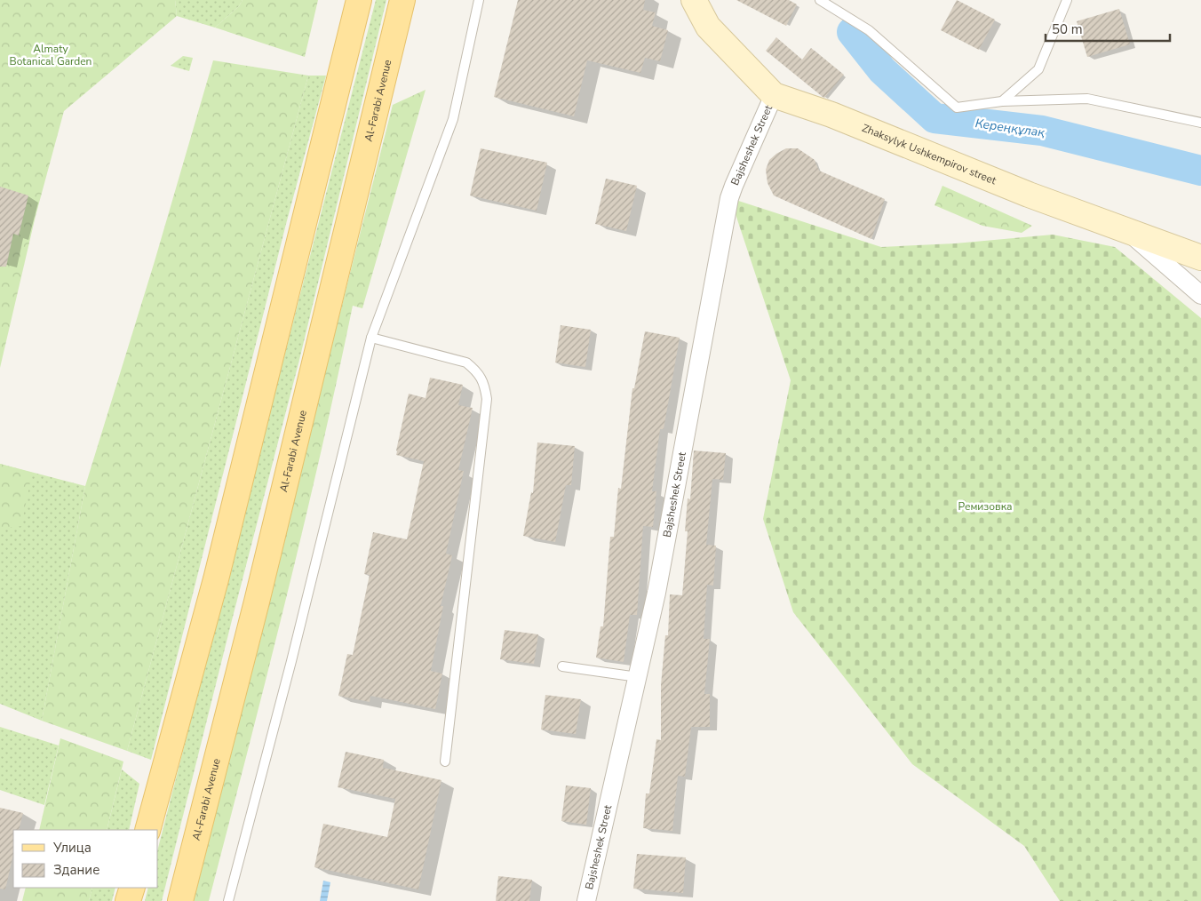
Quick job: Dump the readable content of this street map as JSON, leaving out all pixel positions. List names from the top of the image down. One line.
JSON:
{"streets":{"main road":["Al-Farabi Avenue"],"street":["Bajsheshek Street","Zhaksylyk Ushkempirov street"]},"crossings":[["Bajsheshek Street","Zhaksylyk Ushkempirov street"]],"water":["Кереңқұлақ"],"parks":["Almaty Botanical Garden","Ремизовка"],"legend":["Улица","Здание"],"scale_bar":"50 m"}
